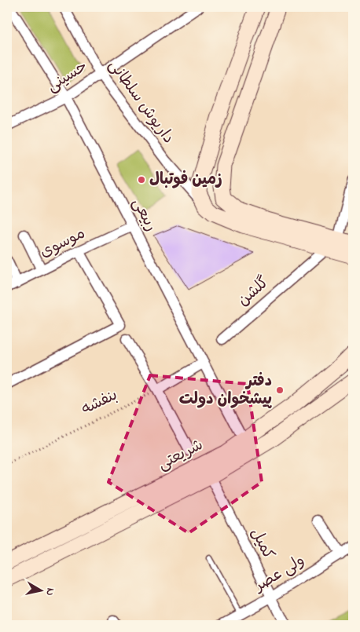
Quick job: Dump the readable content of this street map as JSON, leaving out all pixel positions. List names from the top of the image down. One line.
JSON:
{"streets":{"main road":["شریعتی"],"street":["حسینی","داریوش سلطانی","ربیعی","موسوی","گلشن","کمیل","ولی عصر"],"path":["بنفشه"]},"crossings":[["حسینی","داریوش سلطانی"],["حسینی","ربیعی"],["ربیعی","موسوی"],["ربیعی","شریعتی"],["شریعتی","کمیل"],["کمیل","ولی عصر"]],"places":["زمین فوتبال","دفتر پیشخوان دولت"],"north":"right"}
